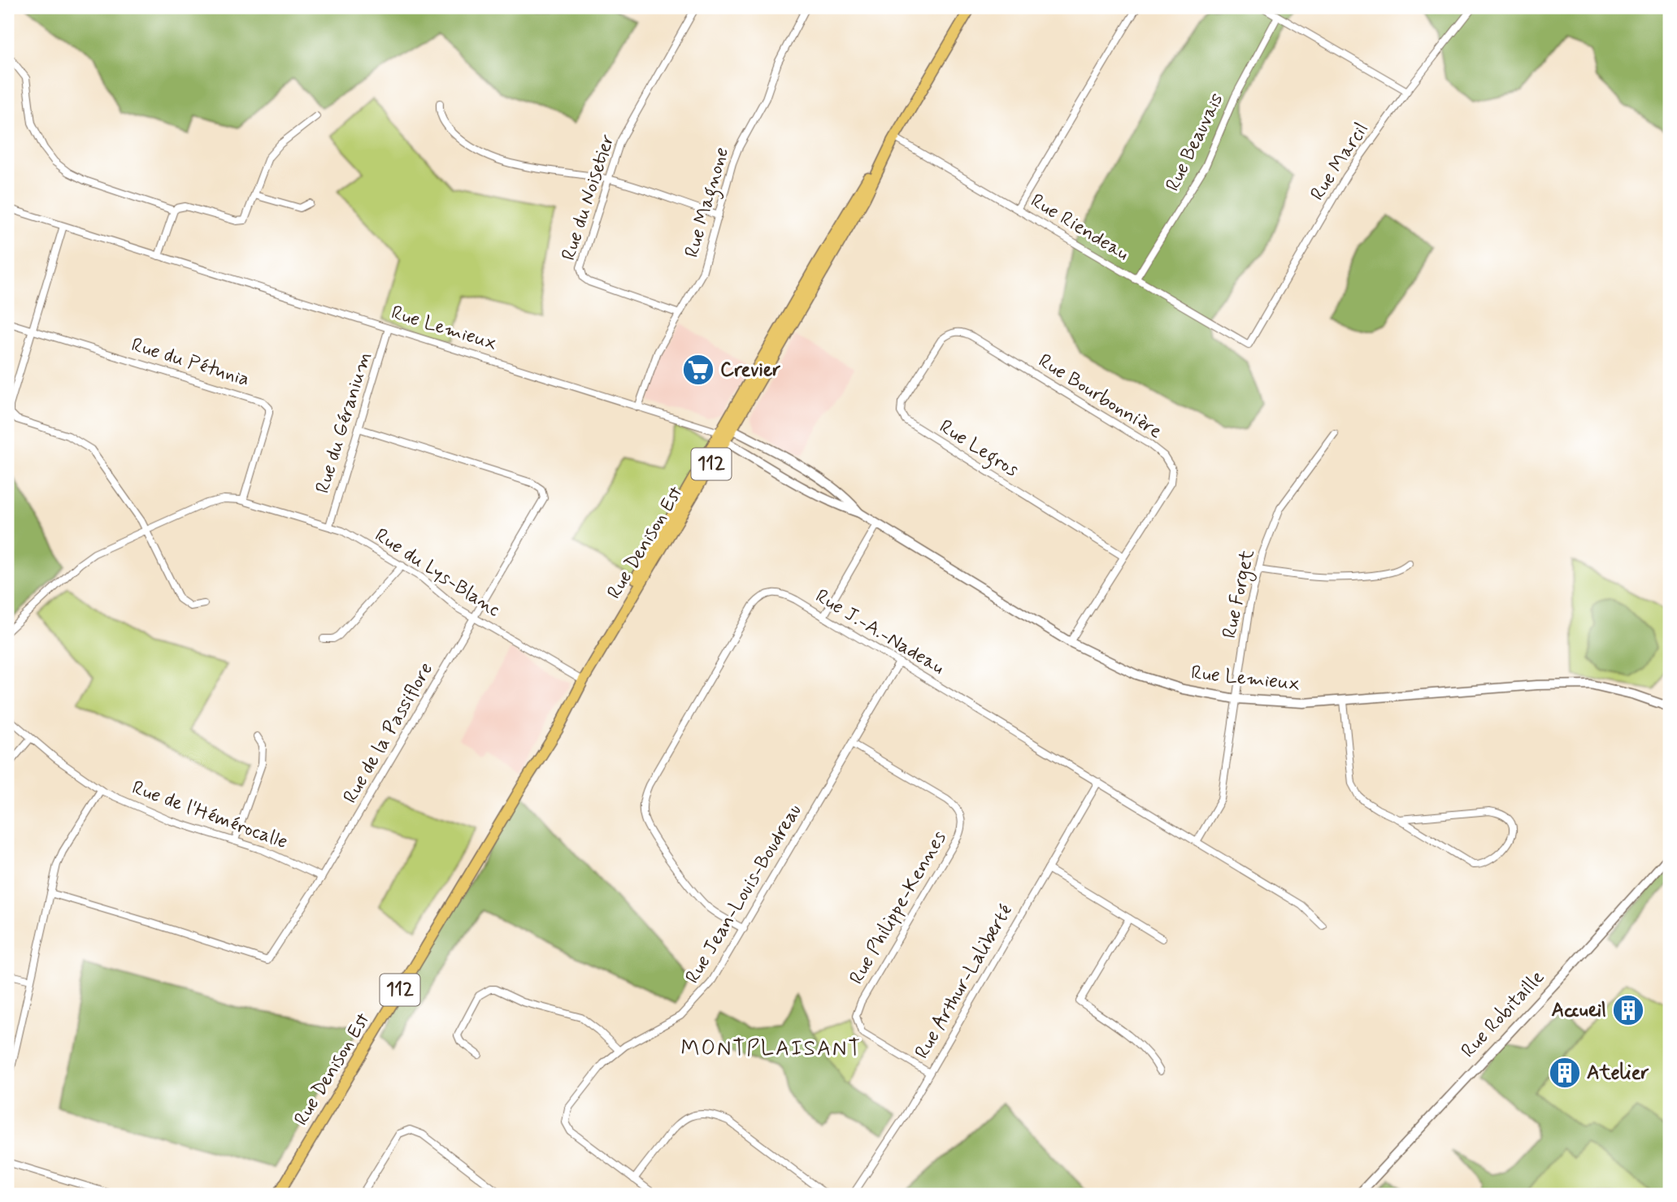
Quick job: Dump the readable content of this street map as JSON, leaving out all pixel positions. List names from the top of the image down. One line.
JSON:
{"streets":{"main road":["112","Rue Denison Est"],"street":["Rue Beauvais","Rue Marcil","Rue du Noisetier","Rue Magnone","Rue Riendeau","Rue Lemieux","Rue du Pétunia","Rue Bourbonnière","Rue du Géranium","Rue Legros","Rue du Lys-Blanc","Rue Forget","Rue J.-A.-Nadeau","Rue de la Passiflore","Rue de l'Hémérocalle","Rue Jean-Louis-Boudreau","Rue Philippe-Kennes","Rue Arthur-Laliberté","Rue Robitaille"]},"crossings":[["Rue Beauvais","Rue Riendeau"],["Rue Marcil","Rue Riendeau"],["Rue du Noisetier","Rue Magnone"],["Rue Magnone","Rue Lemieux"],["Rue Riendeau","Rue Denison Est"],["Rue Lemieux","Rue Bourbonnière"],["Rue Lemieux","Rue du Géranium"],["Rue Lemieux","Rue Denison Est"],["Rue Lemieux","Rue Forget"],["Rue du Pétunia","Rue du Lys-Blanc"],["Rue Bourbonnière","Rue Legros"],["Rue du Géranium","Rue du Lys-Blanc"],["Rue du Géranium","Rue de la Passiflore"],["Rue Denison Est","Rue du Lys-Blanc"],["Rue du Lys-Blanc","Rue de la Passiflore"],["Rue Forget","Rue J.-A.-Nadeau"],["Rue J.-A.-Nadeau","Rue Jean-Louis-Boudreau"],["Rue J.-A.-Nadeau","Rue Arthur-Laliberté"],["Rue de la Passiflore","Rue de l'Hémérocalle"],["Rue Jean-Louis-Boudreau","Rue Philippe-Kennes"],["Rue Philippe-Kennes","Rue Arthur-Laliberté"]],"districts":["MONTPLAISANT"],"places":{"supermarket":["Crevier"],"building":["Accueil","Atelier"]}}
